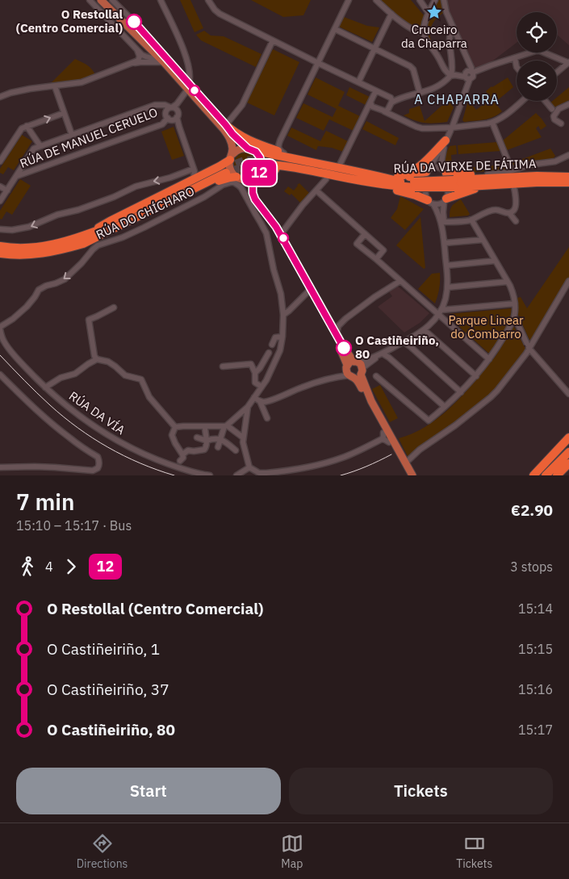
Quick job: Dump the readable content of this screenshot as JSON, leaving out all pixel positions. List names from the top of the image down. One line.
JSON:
{"streets":{"highway":["RÚA DA VIRXE DE FÁTIMA"],"street":["RÚA DE MANUEL CERUELO","RÚA DO CHÍCHARO","RÚA DA VÍA"]},"crossings":[["RÚA DO CHÍCHARO","RÚA DA VÍA"]],"districts":["A CHAPARRA"],"parks":["Parque Linear do Combarro"],"places":{"place":["Cruceiro da Chaparra"],"other":["O Restollal (Centro Comercial)","O Castiñeiriño, 80"]},"lines":["bus line 12"],"page":{"on_map":"12","heading":["7 min","15:10 – 15:17 · Bus","€2.90"],"legs":["4","12","3 stops"],"list":[{"name":"O Restollal (Centro Comercial)","value":"15:14"},{"name":"O Castiñeiriño, 1","value":"15:15"},{"name":"O Castiñeiriño, 37","value":"15:16"},{"name":"O Castiñeiriño, 80","value":"15:17"}],"buttons":["Start","Tickets"],"tabs":["Directions","Map","Tickets"]}}
